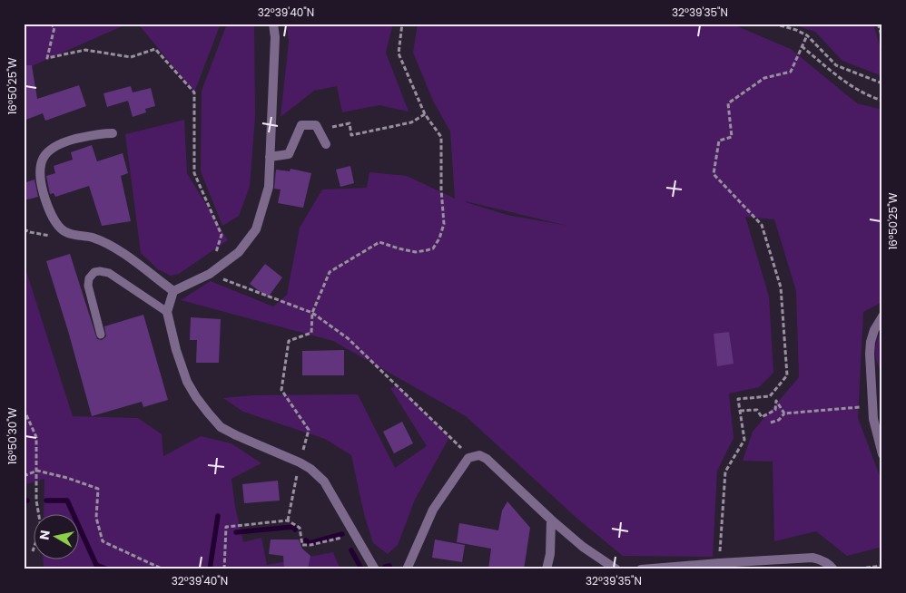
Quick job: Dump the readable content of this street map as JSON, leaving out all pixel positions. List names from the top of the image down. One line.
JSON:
{"north":"left","coordinates":["32°39'40\"N","32°39'35\"N","16°50'25\"W","16°50'30\"W"]}
